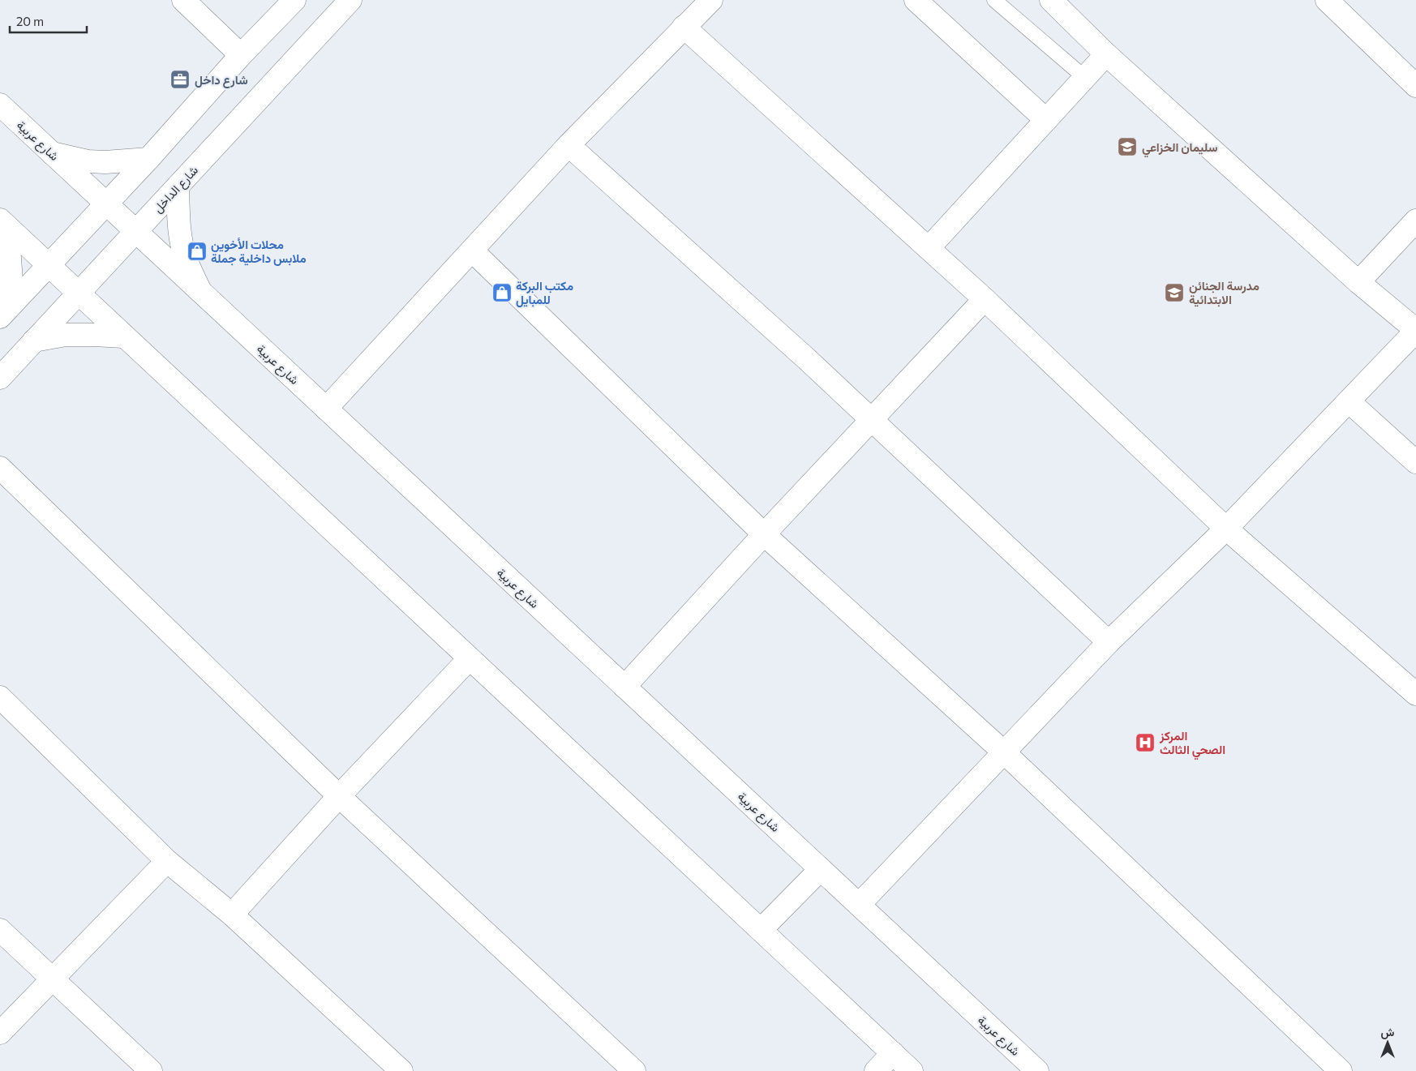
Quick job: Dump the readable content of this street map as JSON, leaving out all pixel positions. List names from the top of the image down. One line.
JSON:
{"streets":{"street":["شارع عربية","شارع الداخل"]},"crossings":[["شارع عربية","شارع الداخل"]],"places":{"office":["شارع داخل"],"school or university":["سليمان الخزاعي","مدرسة الجنائن الابتدائية"],"shop":["محلات الأخوين ملابس داخلية جملة","مكتب البركة للمبايل"],"hospital":["المركز الصحي الثالث"]},"scale_bar":"20 m","north":"top"}
